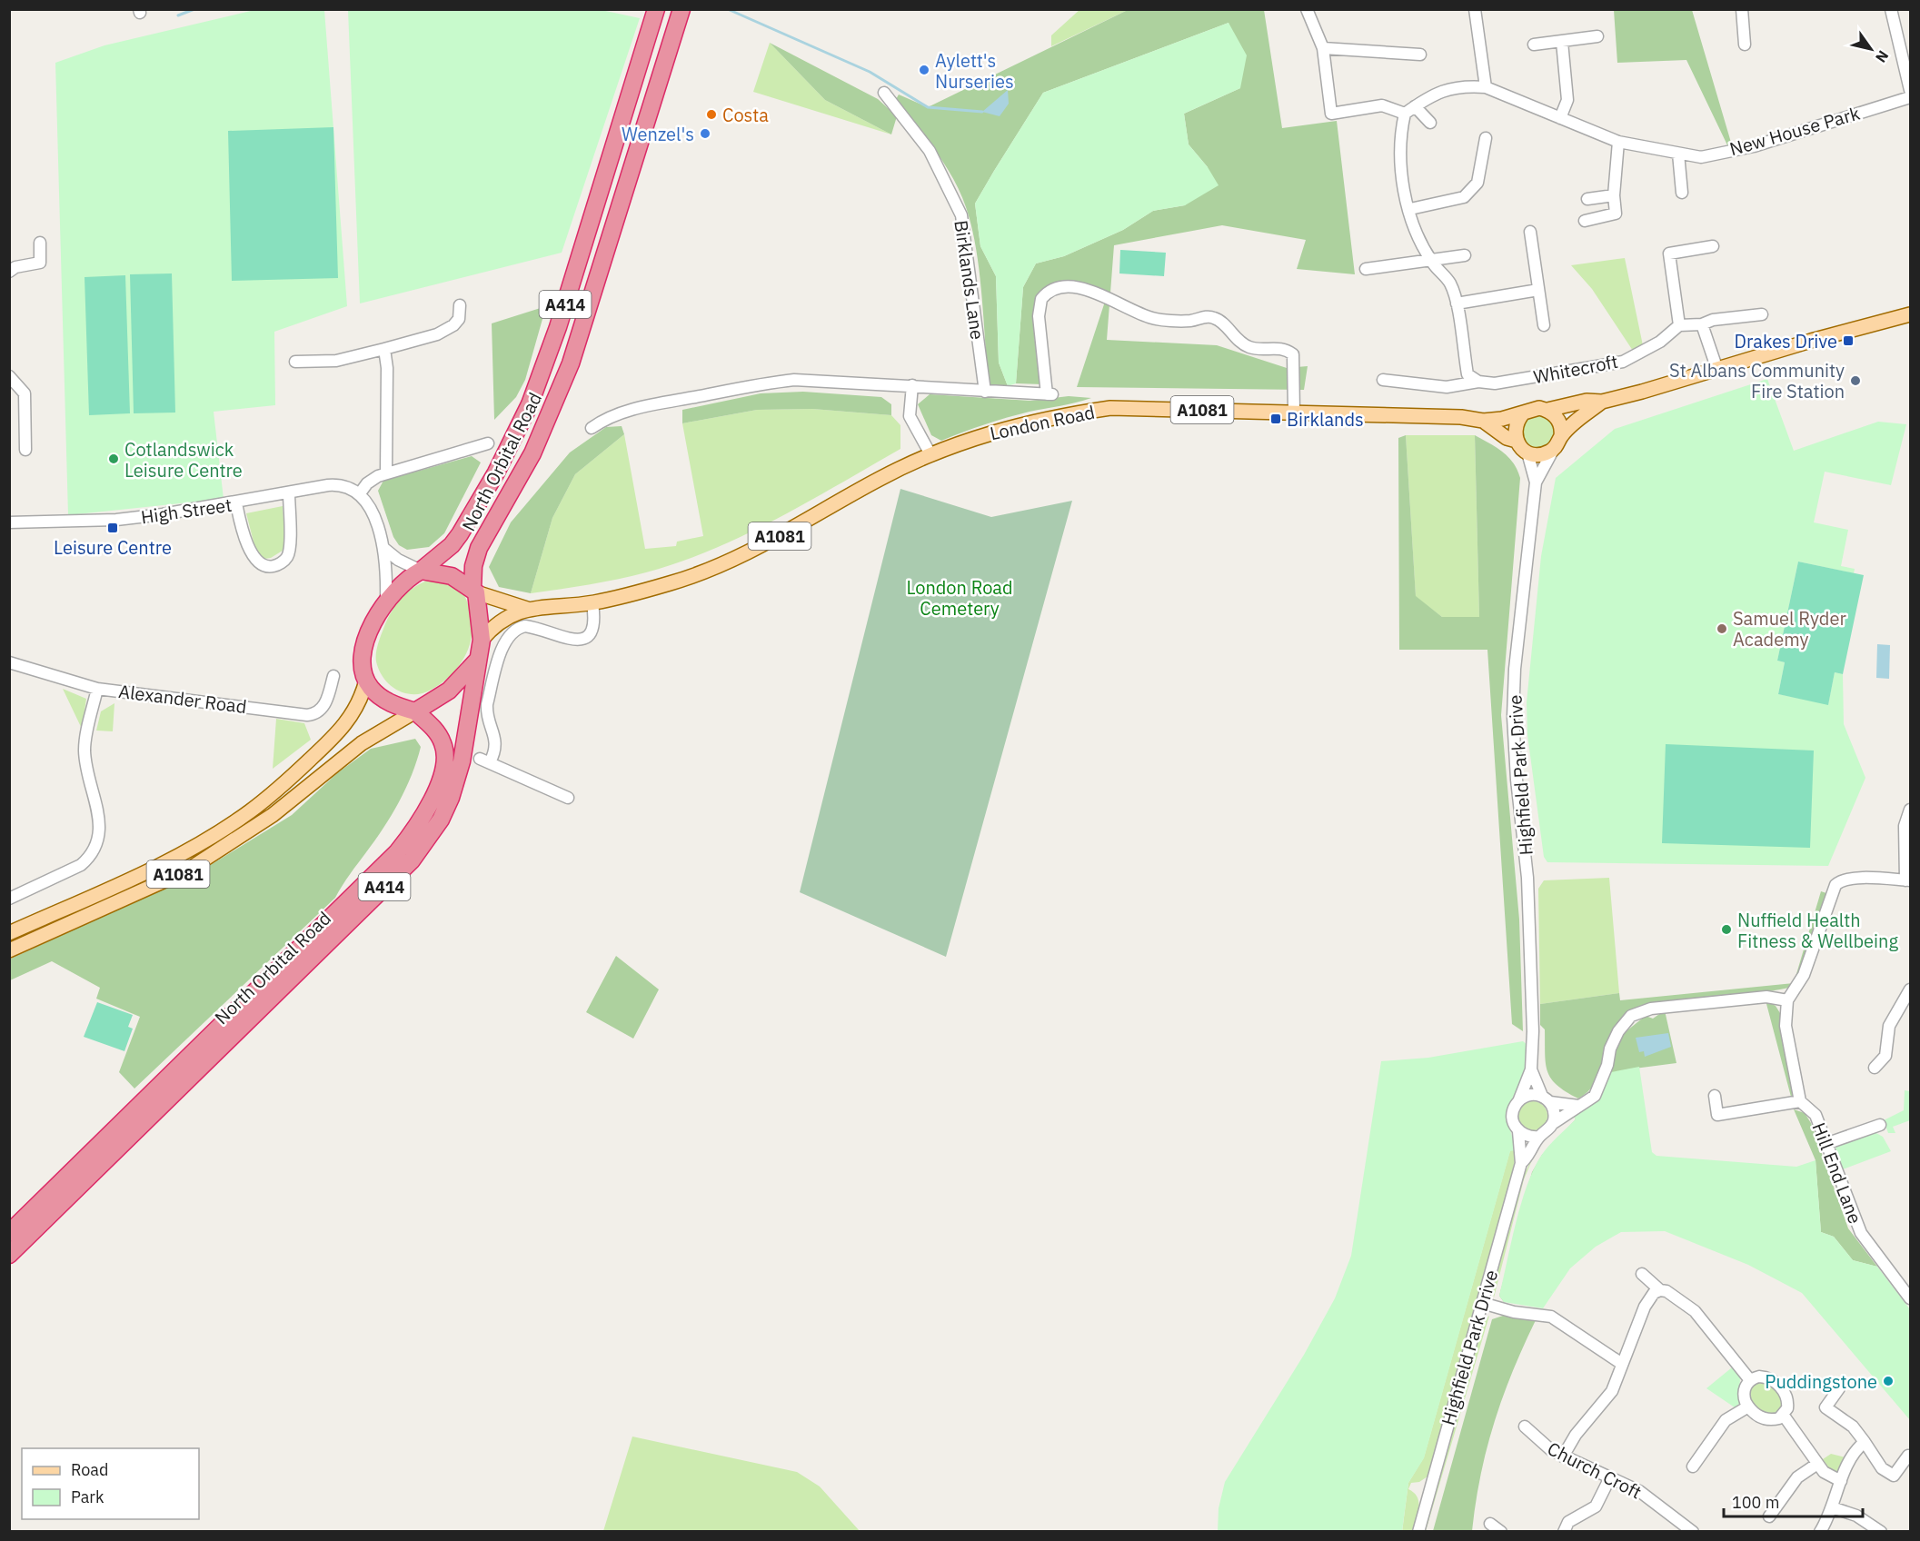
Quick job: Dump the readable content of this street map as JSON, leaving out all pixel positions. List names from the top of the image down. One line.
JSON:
{"streets":{"highway":["A414","North Orbital Road"],"main road":["A1081","London Road"],"street":["New House Park","Birklands Lane","Whitecroft","High Street","Alexander Road","Highfield Park Drive","Hill End Lane","Church Croft"]},"crossings":[["Birklands Lane","London Road"],["A1081","London Road"],["A1081","North Orbital Road"],["London Road","North Orbital Road"],["London Road","Highfield Park Drive"]],"parks":["London Road Cemetery"],"places":{"other":["Aylett's Nurseries","Costa","Wenzel's","St Albans Community Fire Station","Cotlandswick Leisure Centre","Samuel Ryder Academy","Nuffield Health Fitness & Wellbeing","Puddingstone"],"transit":["Drakes Drive","Birklands","Leisure Centre"]},"legend":["Road","Park"],"scale_bar":"100 m","north":"bottom right"}
